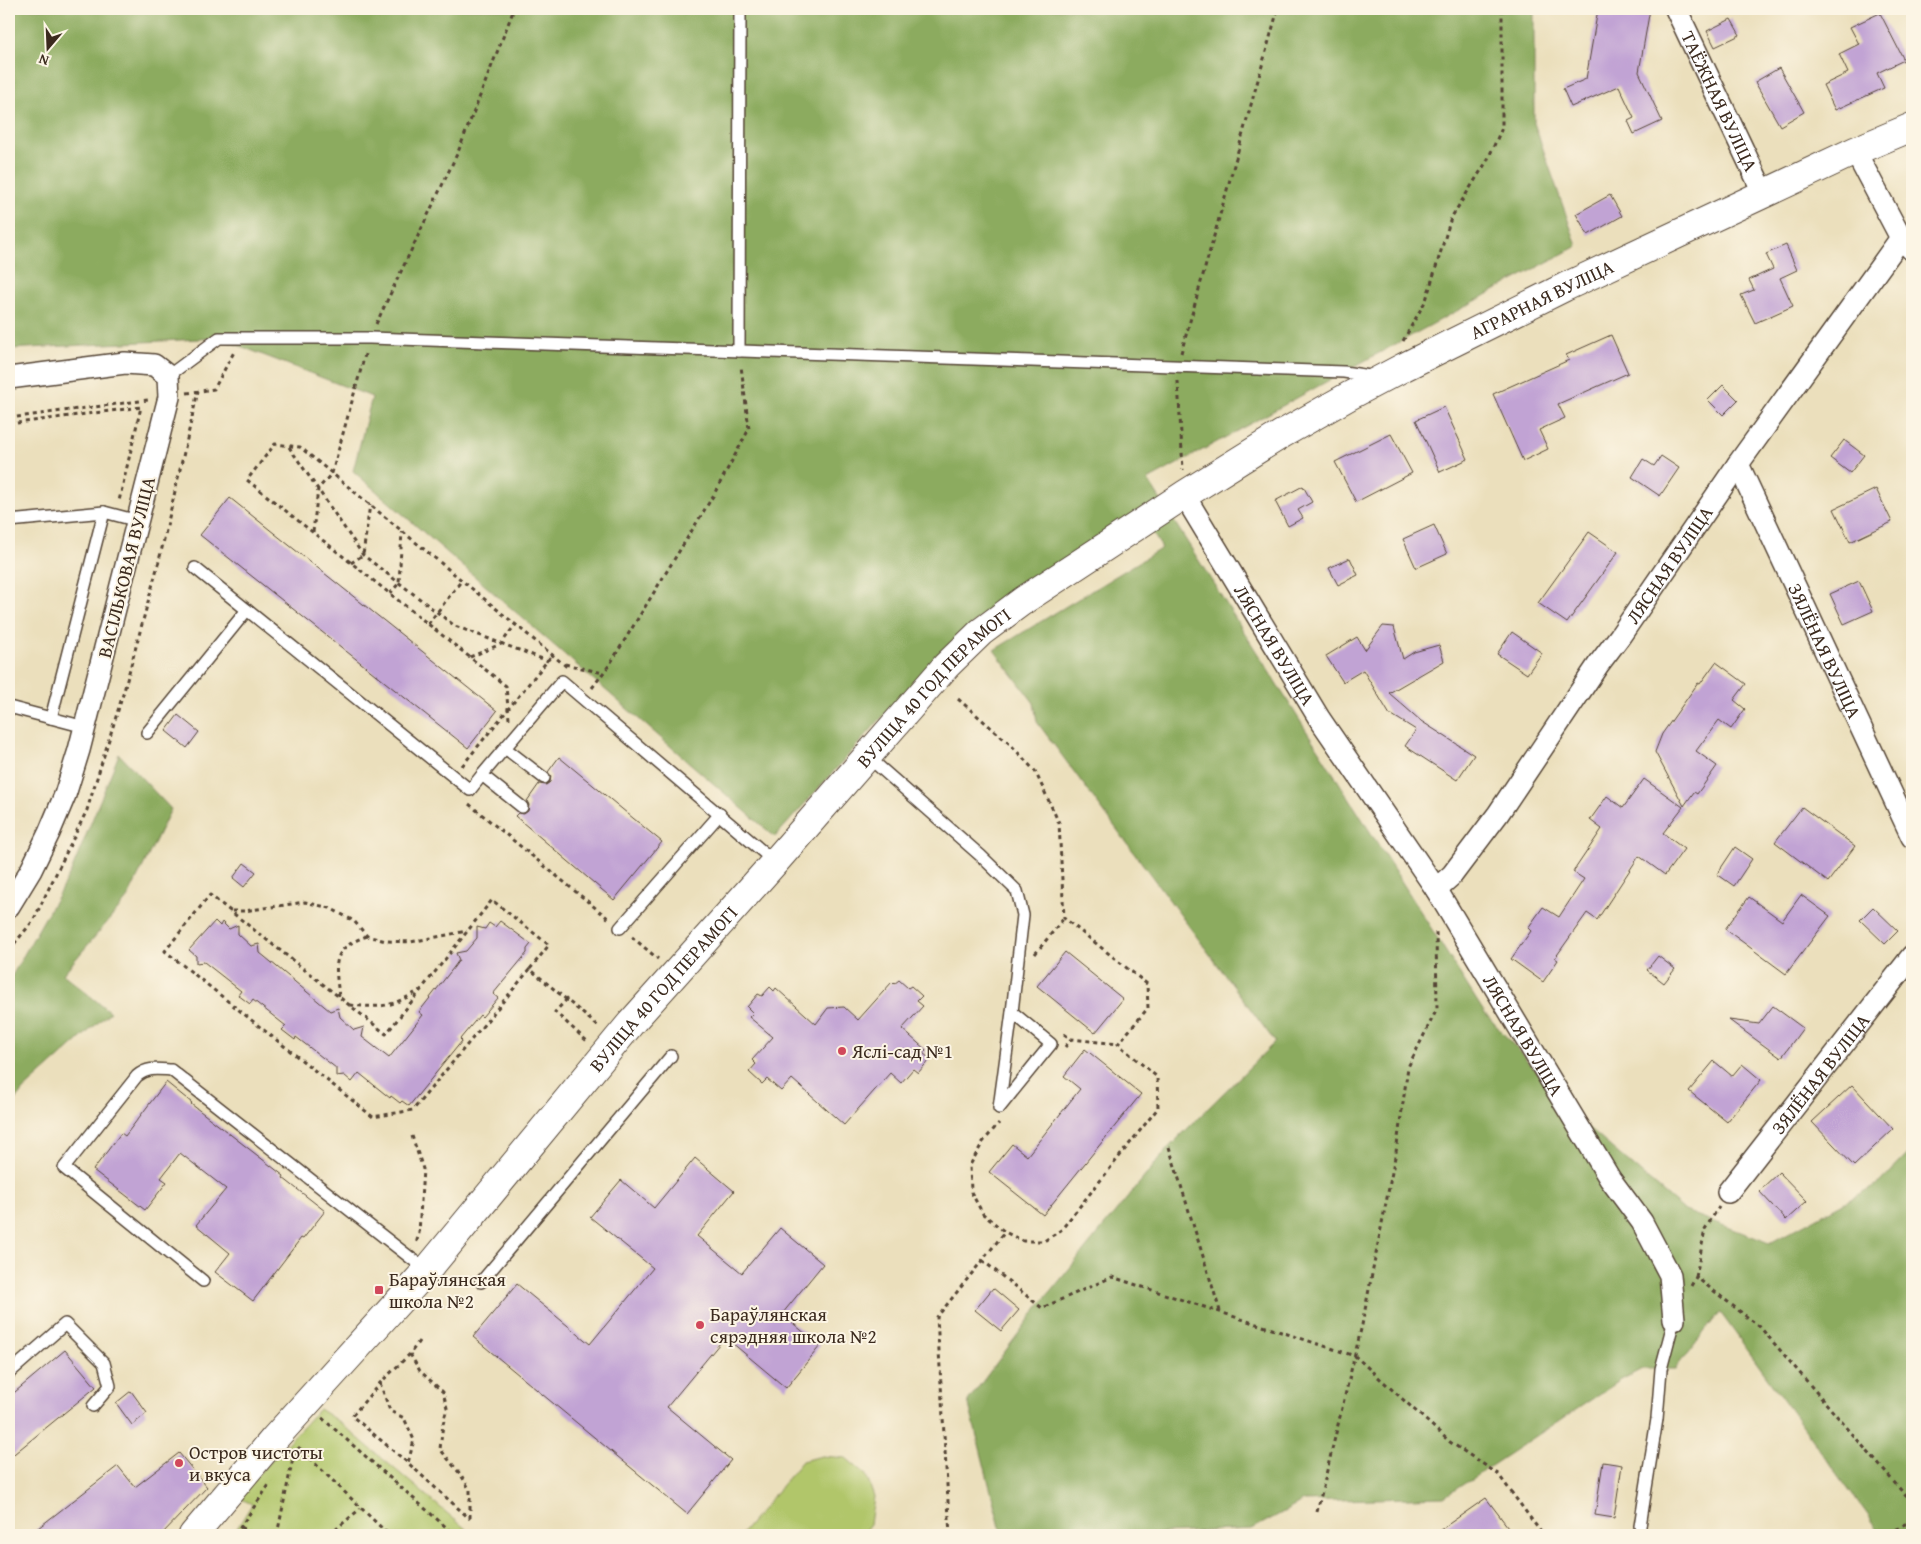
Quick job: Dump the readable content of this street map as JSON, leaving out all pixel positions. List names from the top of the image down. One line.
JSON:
{"streets":{"street":["ТАЁЖНАЯ ВУЛІЦА","АГРАРНАЯ ВУЛІЦА","ЛЯСНАЯ ВУЛІЦА","ВАСІЛЬКОВАЯ ВУЛІЦА","ЗЯЛЁНАЯ ВУЛІЦА","ВУЛІЦА 40 ГОД ПЕРАМОГІ"]},"crossings":[["ТАЁЖНАЯ ВУЛІЦА","АГРАРНАЯ ВУЛІЦА"],["АГРАРНАЯ ВУЛІЦА","ЛЯСНАЯ ВУЛІЦА"],["АГРАРНАЯ ВУЛІЦА","ВУЛІЦА 40 ГОД ПЕРАМОГІ"],["ЛЯСНАЯ ВУЛІЦА","ЗЯЛЁНАЯ ВУЛІЦА"],["ЛЯСНАЯ ВУЛІЦА","ВУЛІЦА 40 ГОД ПЕРАМОГІ"]],"places":{"other":["Яслі-сад №1","Бараўлянская сярэдняя школа №2","Остров чистоты и вкуса"],"transit":["Бараўлянская школа №2"]},"north":"bottom"}
